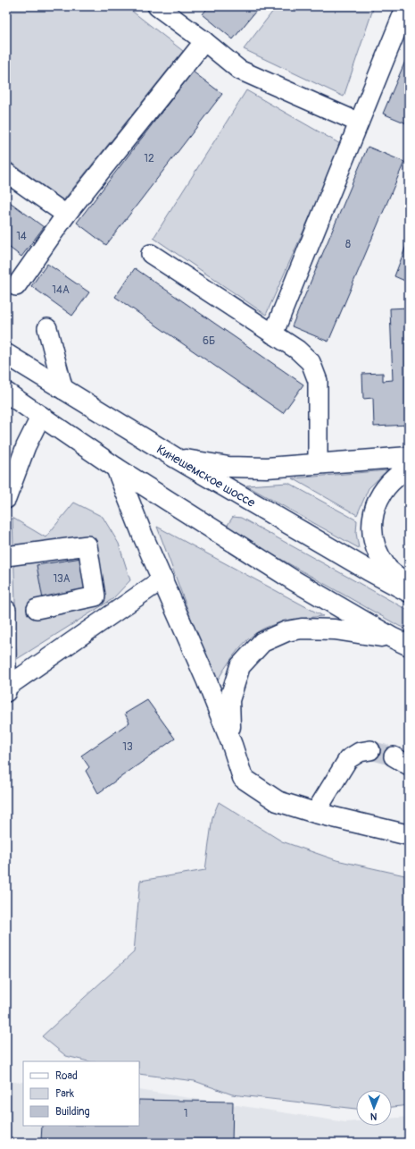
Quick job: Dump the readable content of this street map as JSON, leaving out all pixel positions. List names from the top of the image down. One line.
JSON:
{"streets":{"main road":["Кинешемское шоссе"]},"house_numbers":["12","14","8","14А","6Б","13А","13","1"],"legend":["Road","Park","Building"],"north":"bottom"}
